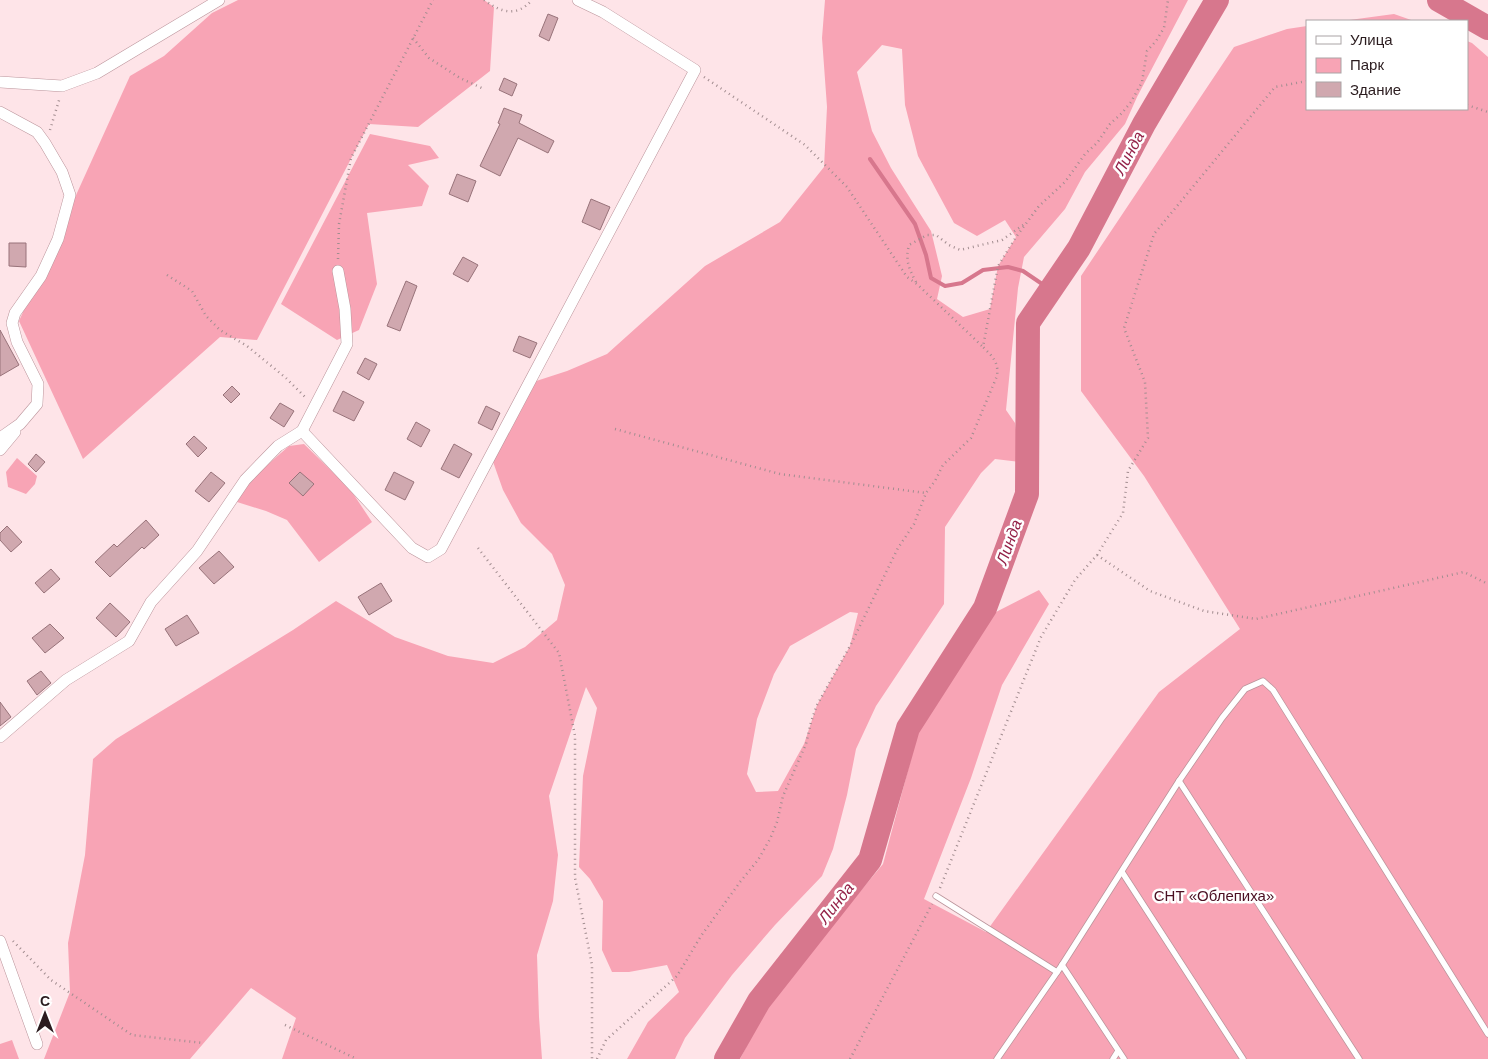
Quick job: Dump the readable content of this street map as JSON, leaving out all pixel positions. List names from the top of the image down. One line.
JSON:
{"water":["Линда"],"parks":["СНТ «Облепиха»"],"legend":["Улица","Парк","Здание"],"north":"top"}
